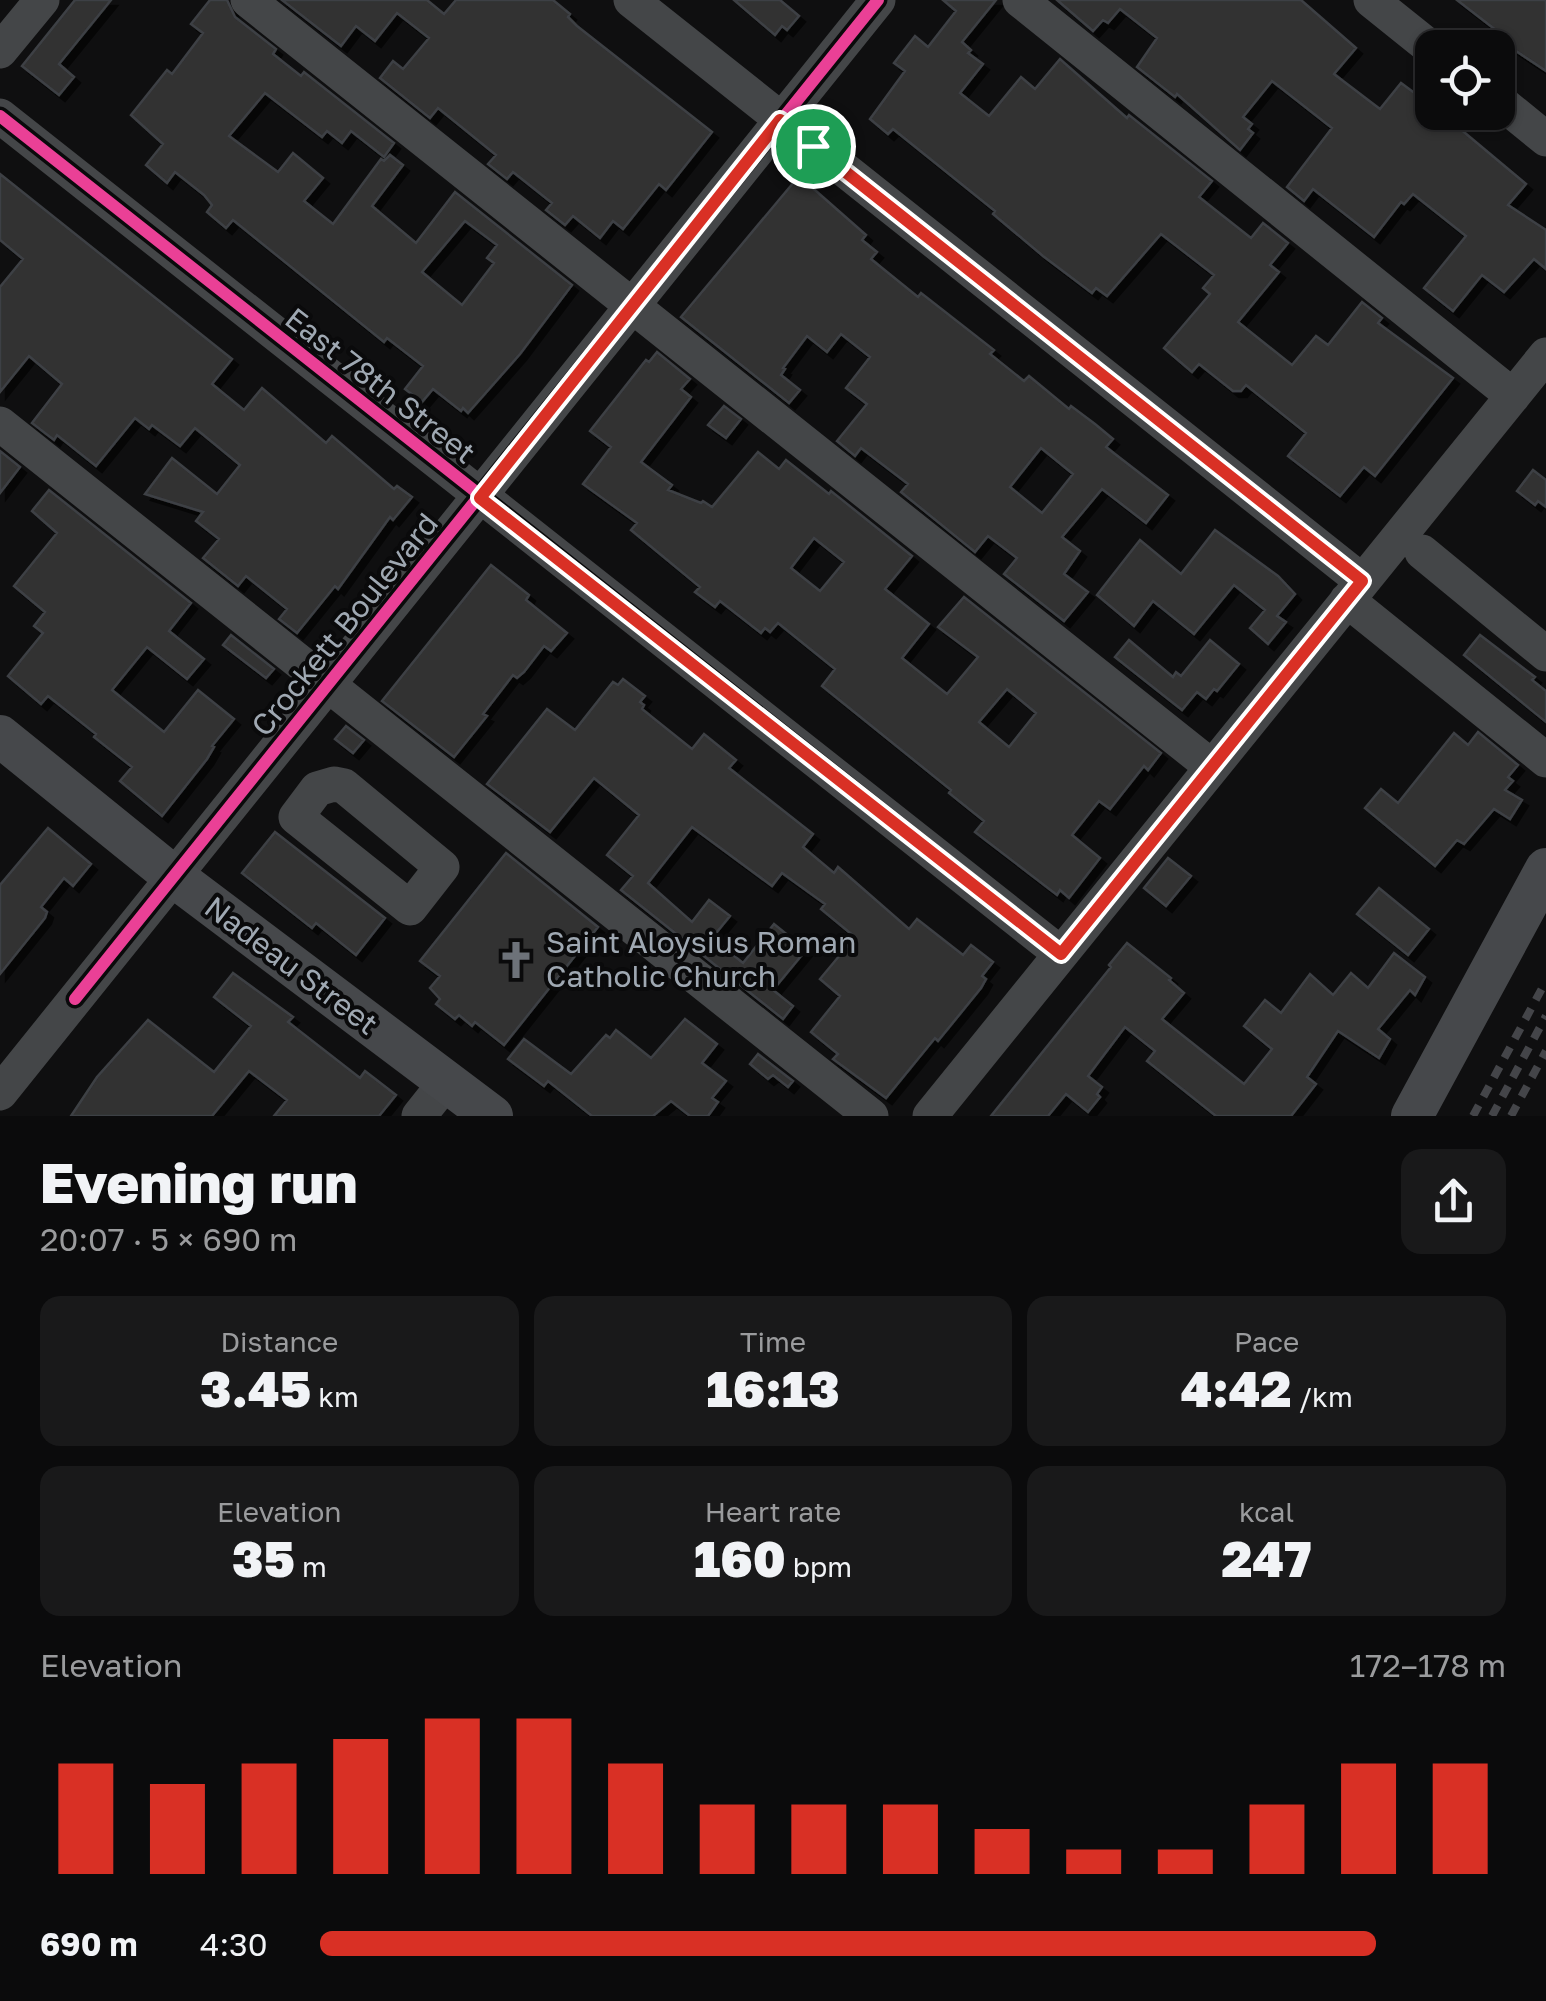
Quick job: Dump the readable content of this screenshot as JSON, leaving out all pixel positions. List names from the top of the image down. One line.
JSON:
{"streets":{"main road":["Nadeau Street"],"street":["East 78th Street","Crockett Boulevard"]},"crossings":[["East 78th Street","Crockett Boulevard"],["Crockett Boulevard","Nadeau Street"]],"places":{"church":["Saint Aloysius Roman Catholic Church"]},"page":{"heading":["Evening run","20:07 · 5 × 690 m"],"stats":[["Distance","3.45 km"],["Time","16:13"],["Pace","4:42 /km"],["Elevation","35 m"],["Heart rate","160 bpm"],["kcal","247"]],"chart":["Elevation","172–178 m"],"list":[{"name":"690 m","note":"4:30"}]}}
